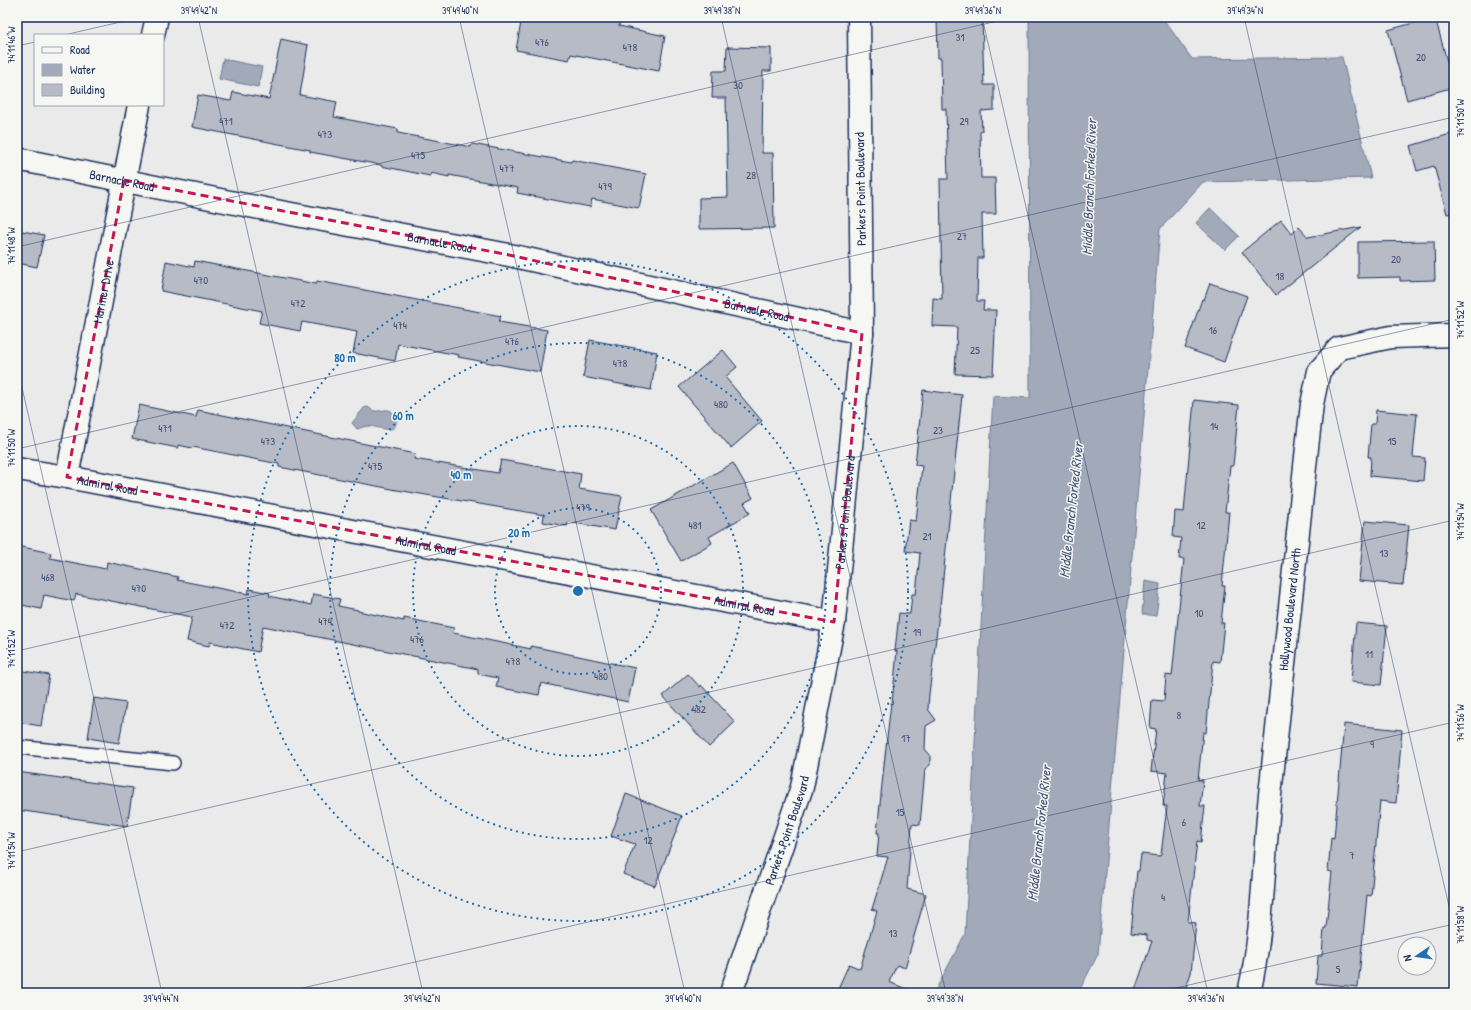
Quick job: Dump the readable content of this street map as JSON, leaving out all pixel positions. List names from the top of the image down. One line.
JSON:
{"streets":{"street":["Barnacle Road","Parkers Point Boulevard","Mariner Drive","Admiral Road","Hollywood Boulevard North"]},"crossings":[["Barnacle Road","Parkers Point Boulevard"],["Barnacle Road","Mariner Drive"],["Parkers Point Boulevard","Admiral Road"],["Mariner Drive","Admiral Road"]],"water":["Middle Branch Forked River"],"house_numbers":["31","476","478","20","30","471","29","473","475","477","28","479","27","20","18","470","472","474","16","476","25","478","480","14","471","23","473","15","475","479","481","12","21","13","468","470","10","474","472","19","476","11","478","480","482","8","17","9","15","6","12","7","4","13","5"],"legend":["Road","Water","Building"],"north":"left","coordinates":["39°49'42\"N","39°49'40\"N","39°49'38\"N","39°49'36\"N","39°49'34\"N","74°11'46\"W","74°11'50\"W","74°11'48\"W","74°11'52\"W","74°11'54\"W","74°11'56\"W","74°11'58\"W","39°49'44\"N"],"rings":["80 m","60 m","40 m","20 m"]}
